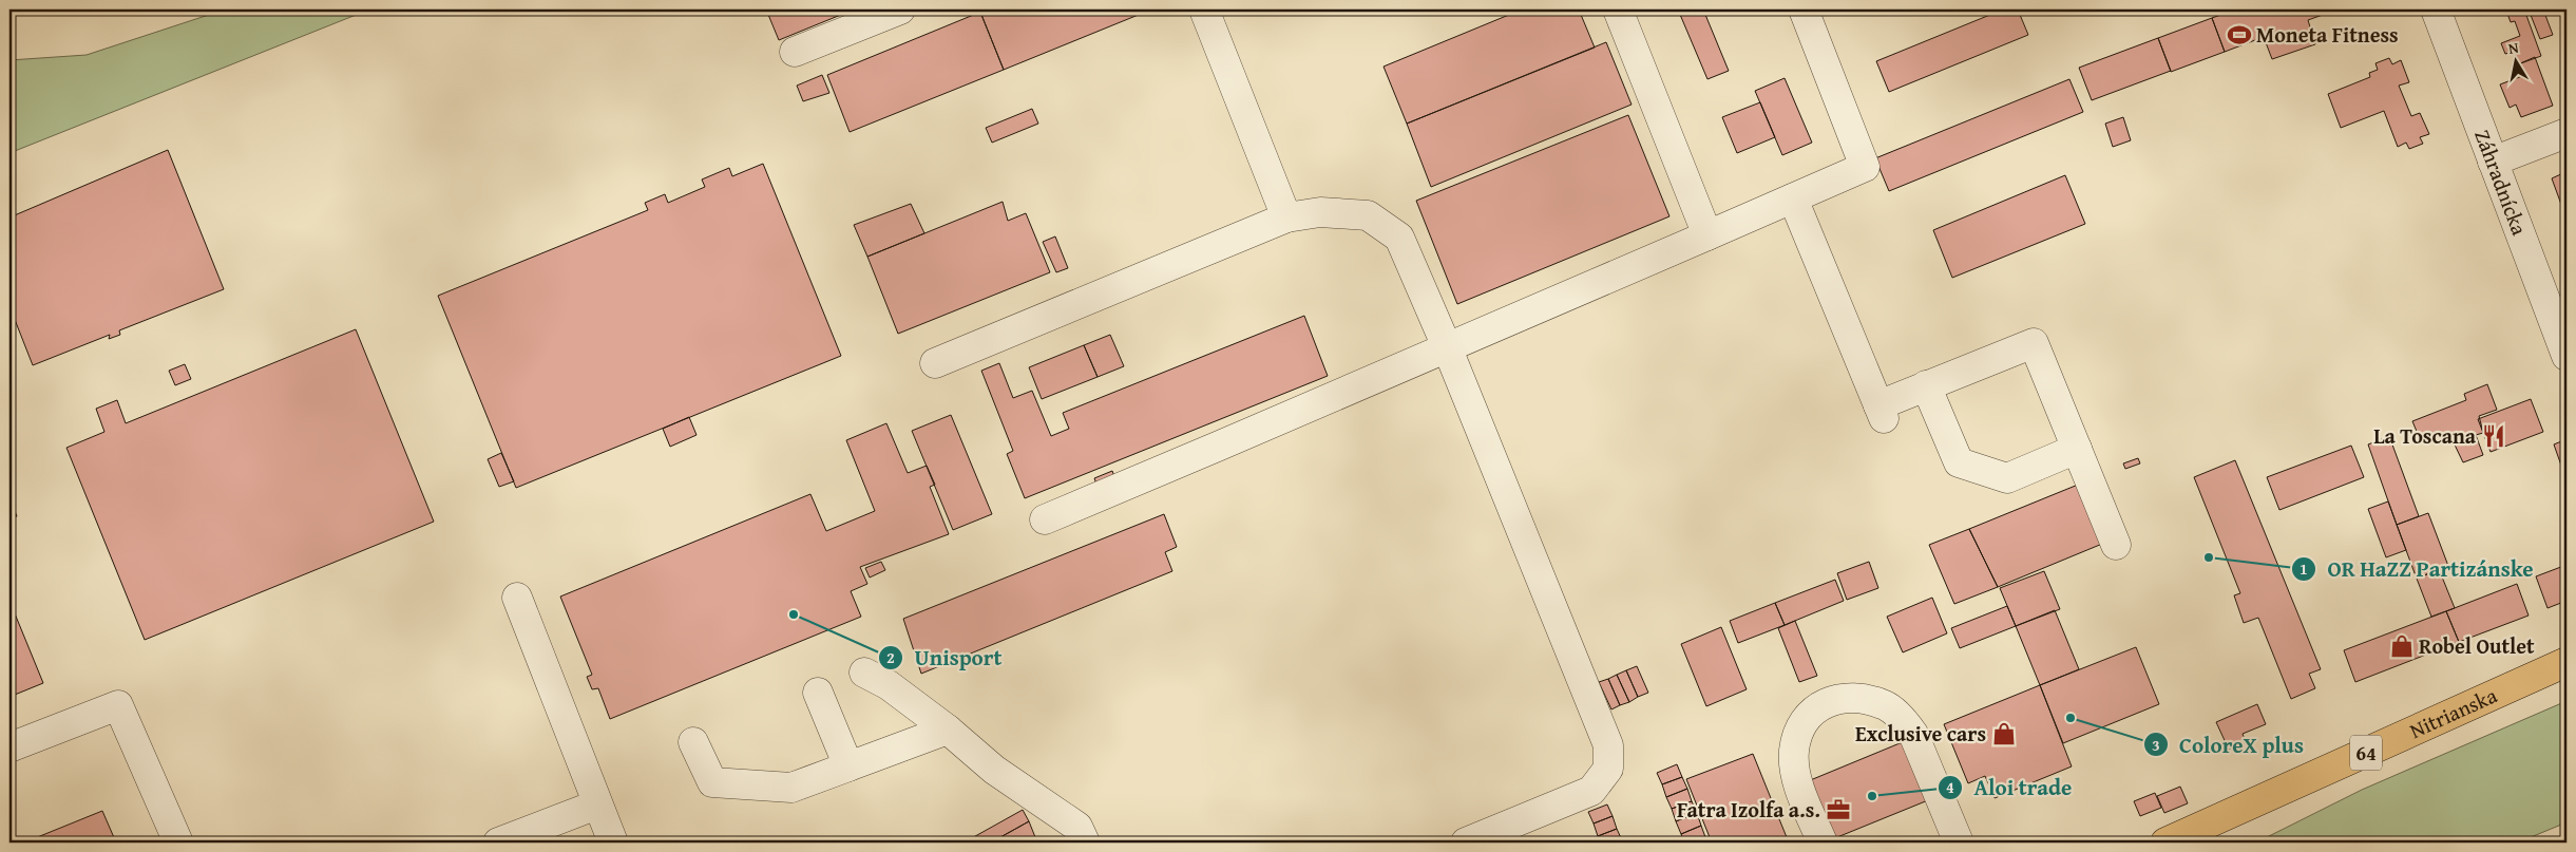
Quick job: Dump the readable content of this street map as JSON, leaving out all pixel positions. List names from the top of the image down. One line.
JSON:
{"streets":{"main road":["Nitrianska","64"],"street":["Záhradnícka"]},"places":{"sports":["Moneta Fitness"],"restaurant":["La Toscana"],"other":["OR HaZZ Partizánske","Unisport","ColoreX plus","Aloi trade"],"shop":["Robel Outlet","Exclusive cars"],"office":["Fatra Izolfa a.s."]},"north":"top"}
